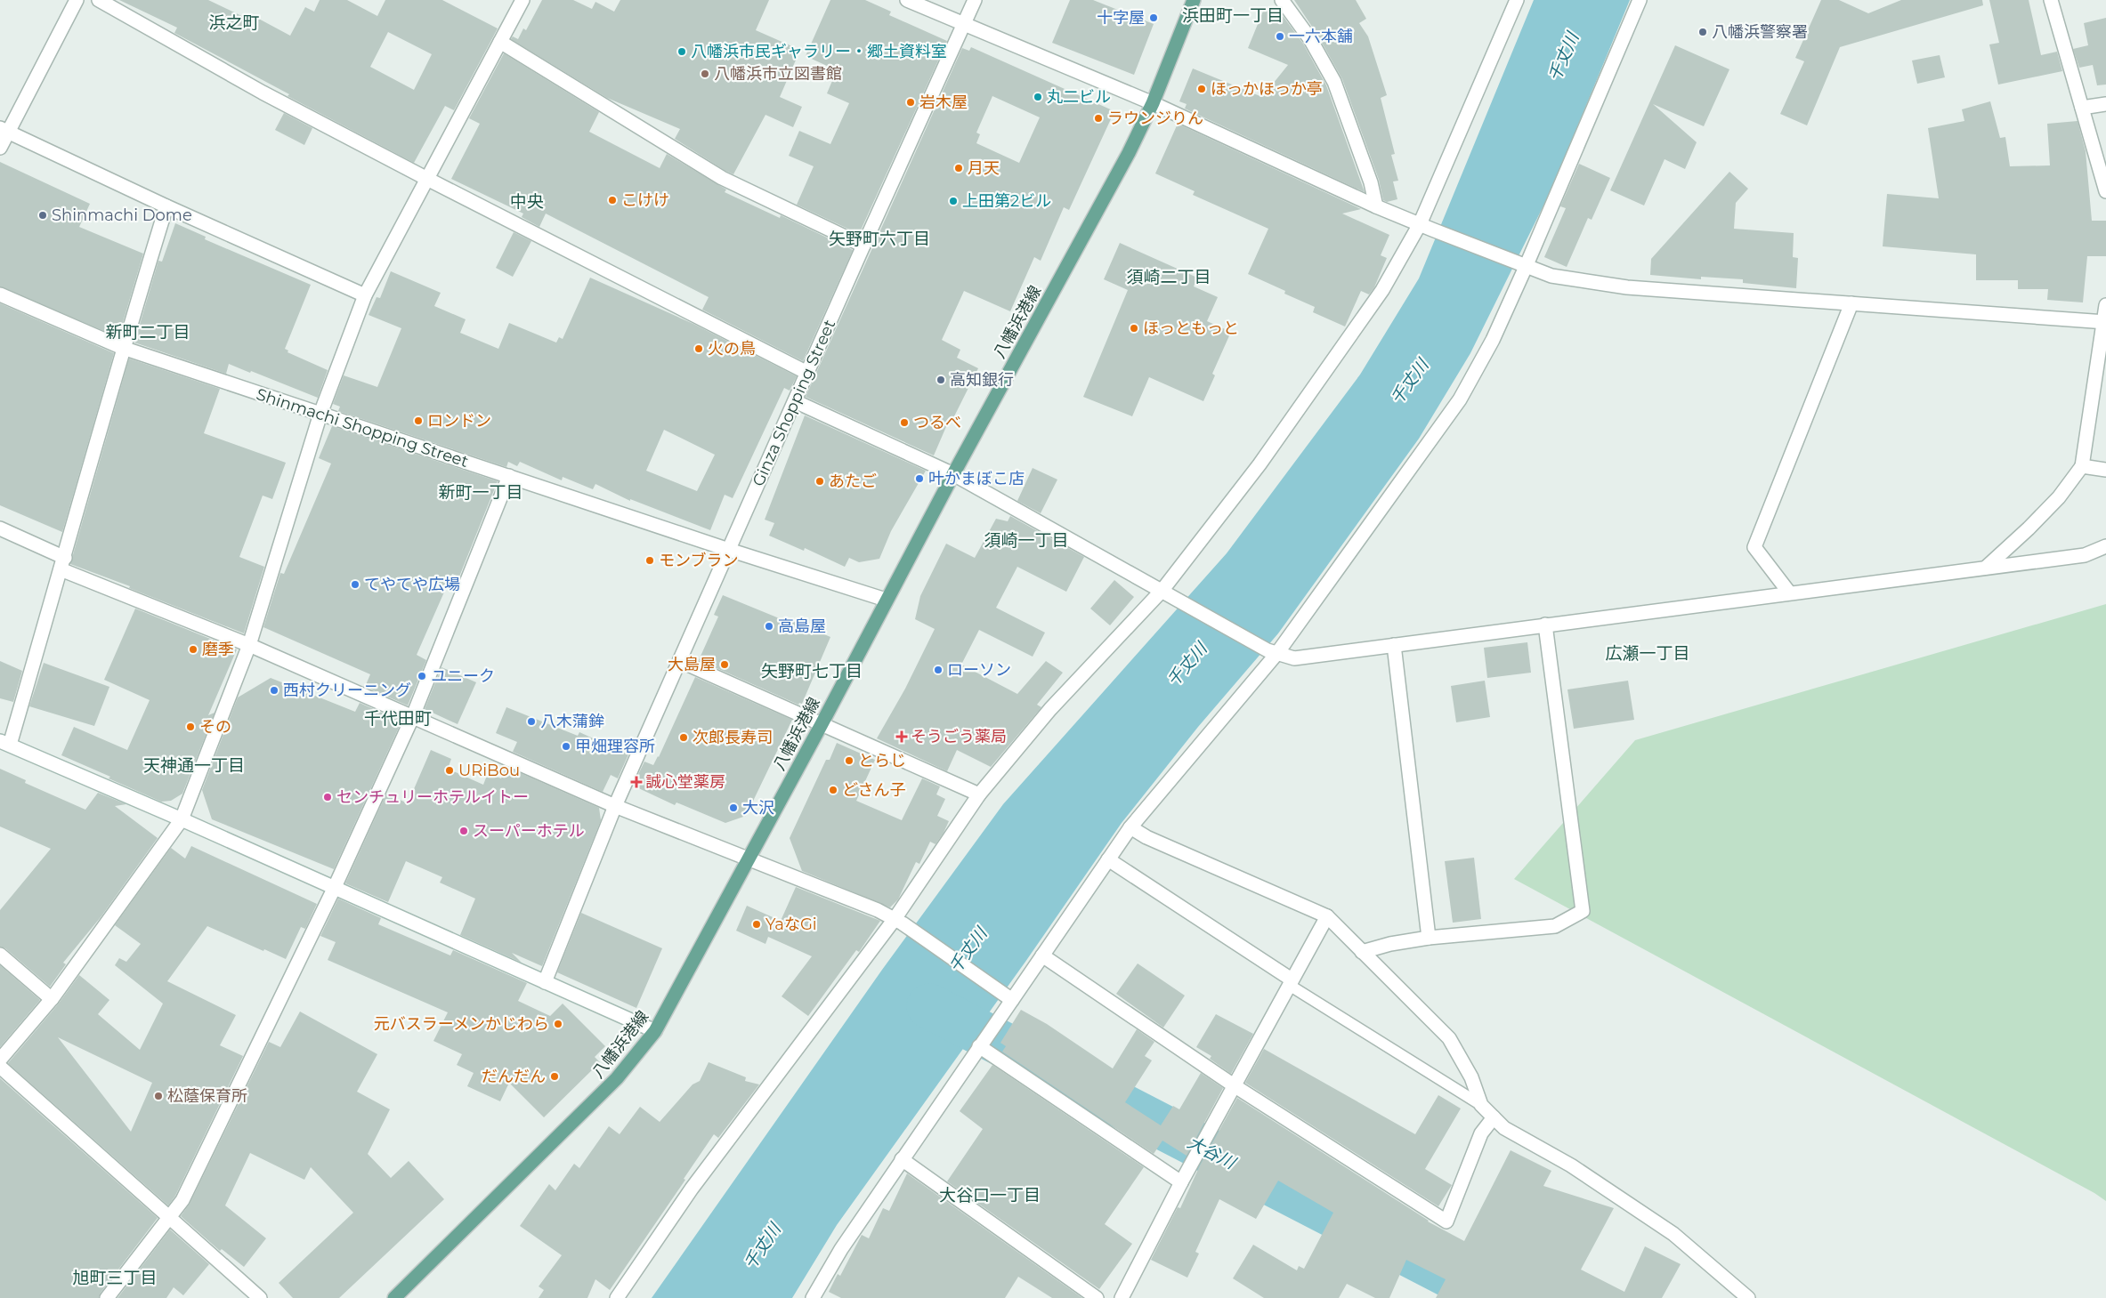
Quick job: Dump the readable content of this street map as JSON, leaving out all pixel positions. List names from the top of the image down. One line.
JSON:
{"streets":{"main road":["八幡浜港線"],"street":["Ginza Shopping Street","Shinmachi Shopping Street"]},"crossings":[["八幡浜港線","Shinmachi Shopping Street"],["Ginza Shopping Street","Shinmachi Shopping Street"]],"districts":["浜田町一丁目","浜之町","中央","矢野町六丁目","須崎二丁目","新町二丁目","新町一丁目","須崎一丁目","広瀬一丁目","矢野町七丁目","千代田町","天神通一丁目","大谷口一丁目","旭町三丁目"],"water":["千丈川","大谷川"],"places":{"other":["十字屋","八幡浜警察署","一六本舗","八幡浜市民ギャラリー・郷土資料室","八幡浜市立図書館","ほっかほっか亭","丸二ビル","岩木屋","ラウンジりん","月天","こけけ","上田第2ビル","Shinmachi Dome","ほっともっと","火の鳥","高知銀行","ロンドン","つるべ","叶かまぼこ店","あたご","モンブラン","てやてや広場","高島屋","磨季","大島屋","ローソン","ユニーク","西村クリーニング","八木蒲鉾","その","次郎長寿司","甲畑理容所","とらじ","URiBou","どさん子","センチュリーホテルイトー","大沢","スーパーホテル","YaなGi","元バスラーメンかじわら","だんだん","松蔭保育所"],"health":["そうごう薬局","誠心堂薬房"]}}
